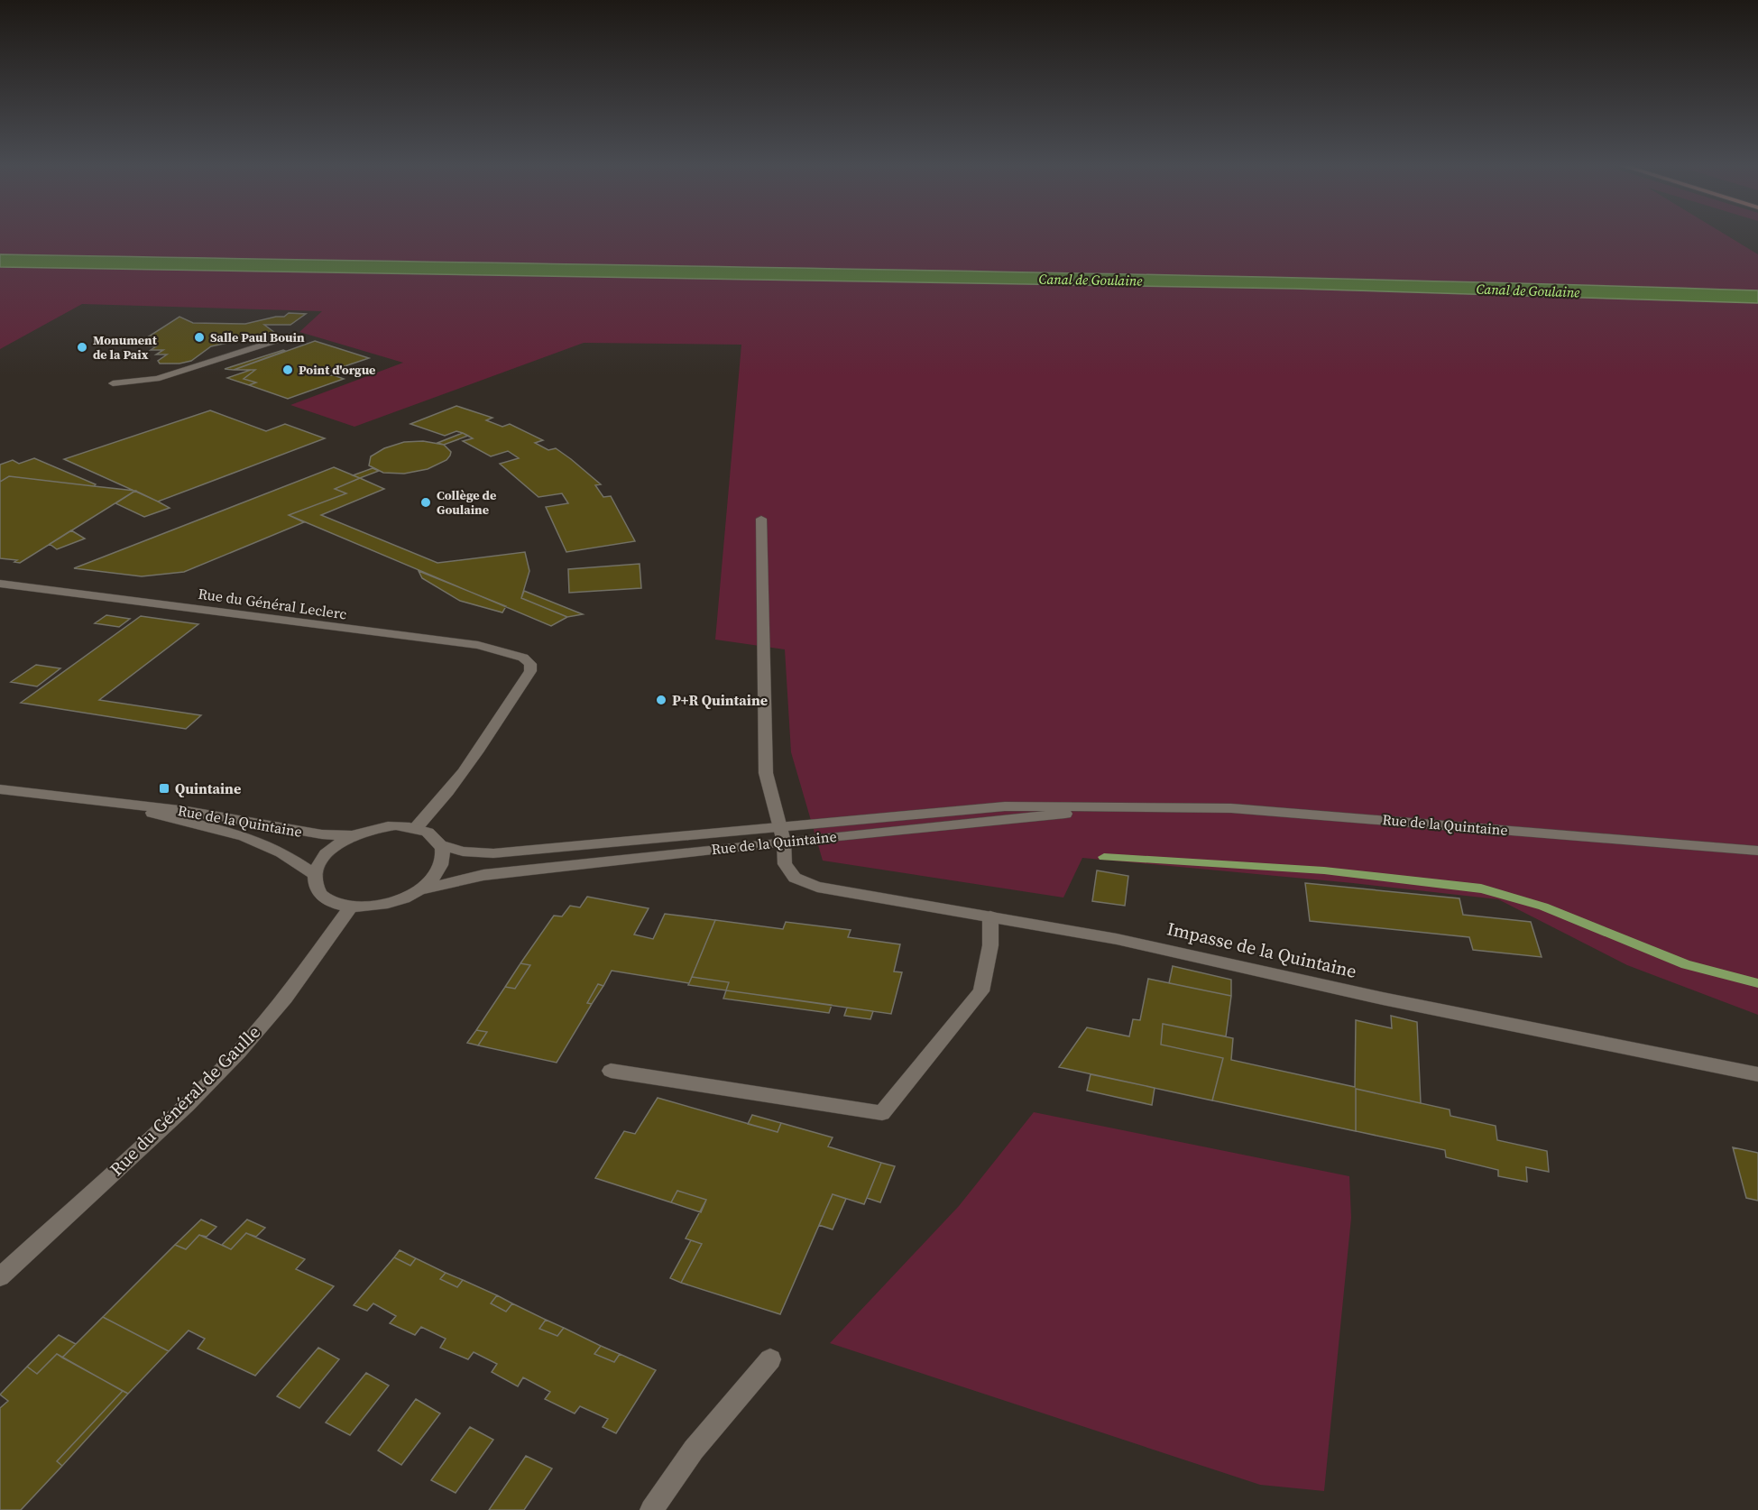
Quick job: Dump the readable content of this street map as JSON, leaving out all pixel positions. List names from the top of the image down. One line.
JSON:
{"streets":{"street":["Rue du Général Leclerc","Rue de la Quintaine","Impasse de la Quintaine","Rue du Général de Gaulle"]},"crossings":[["Rue du Général Leclerc","Rue de la Quintaine"],["Rue du Général Leclerc","Rue du Général de Gaulle"],["Rue de la Quintaine","Impasse de la Quintaine"],["Rue de la Quintaine","Rue du Général de Gaulle"]],"water":["Canal de Goulaine"],"places":{"other":["Salle Paul Bouin","Monument de la Paix","Point d'orgue","Collège de Goulaine","P+R Quintaine"],"transit":["Quintaine"]}}
